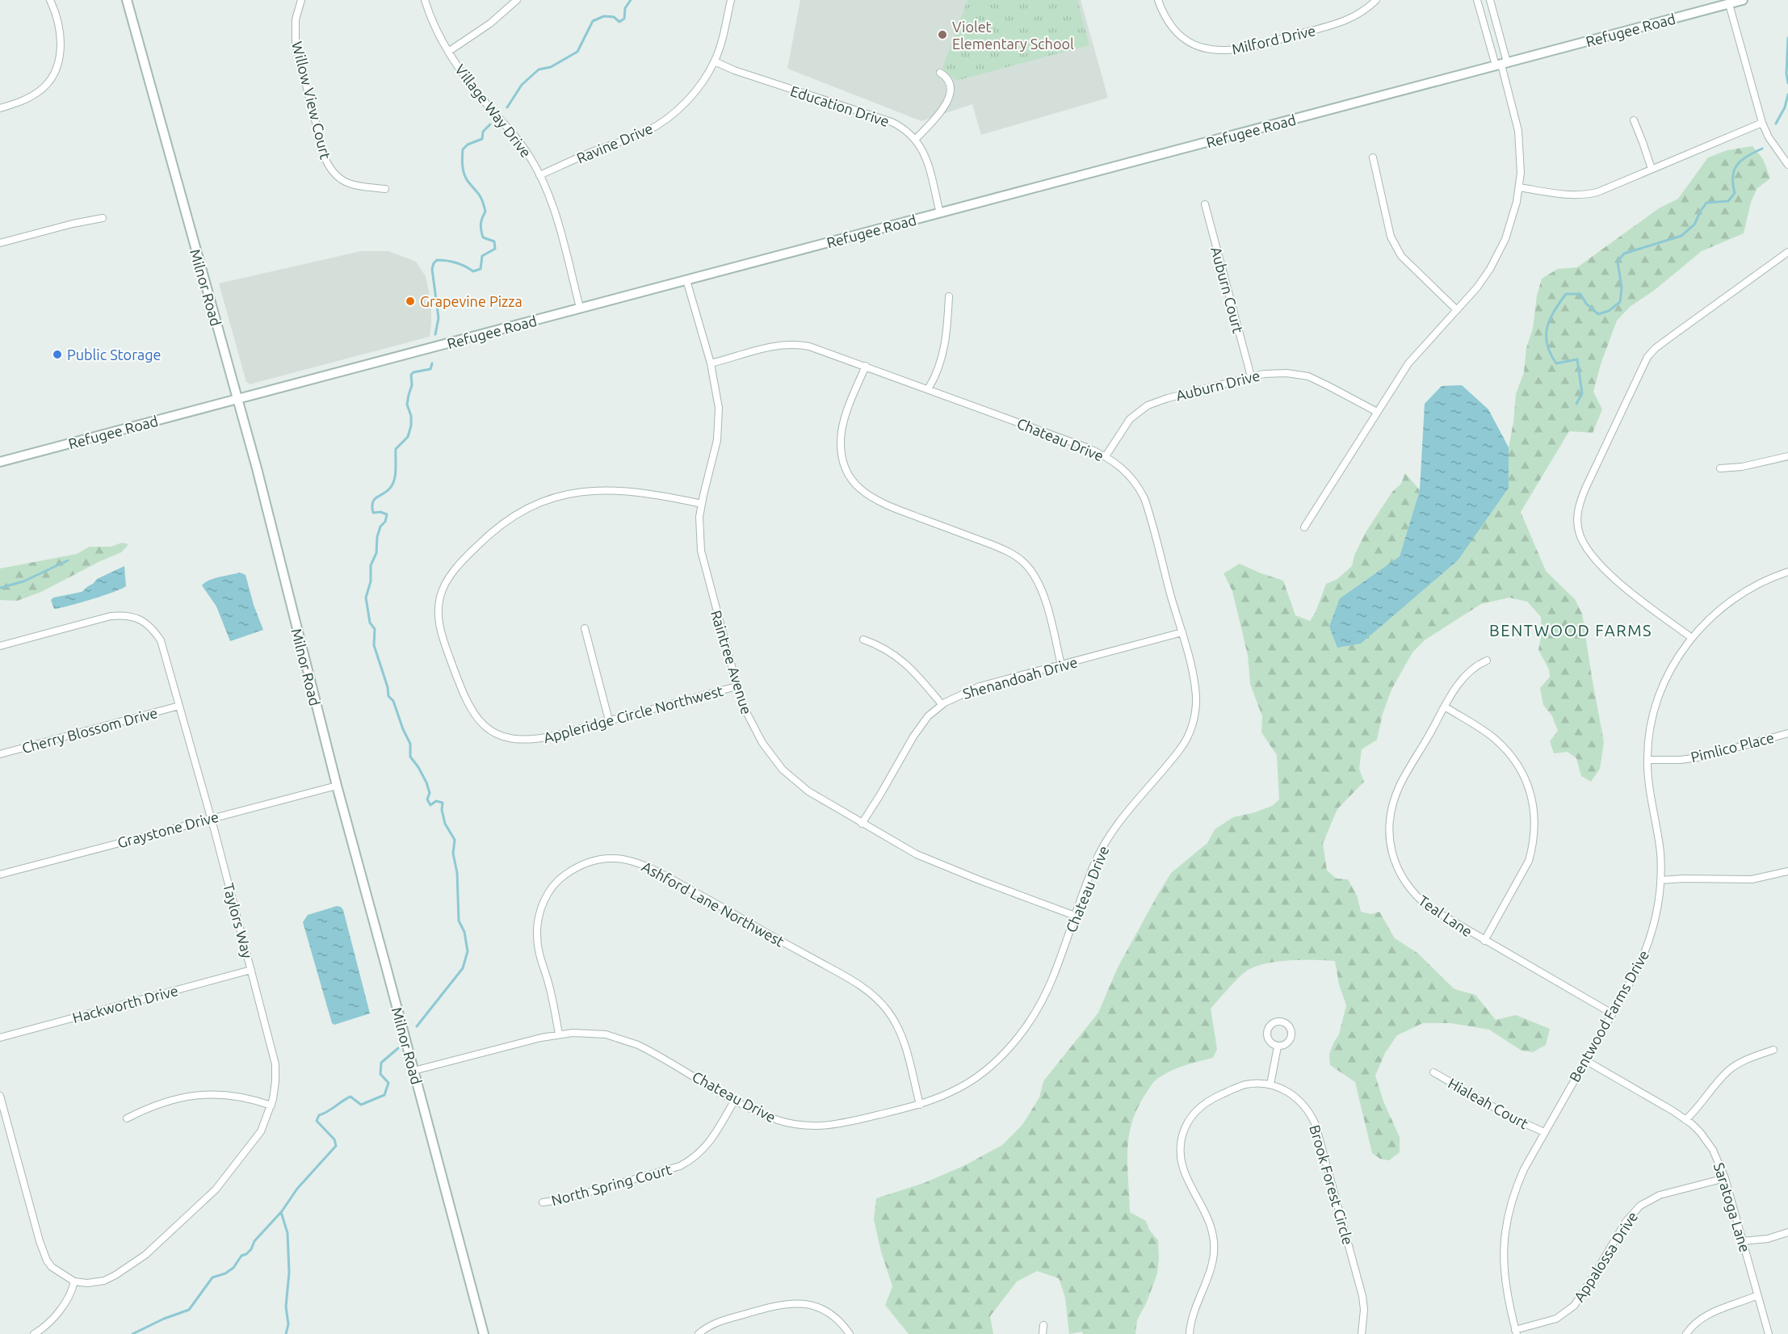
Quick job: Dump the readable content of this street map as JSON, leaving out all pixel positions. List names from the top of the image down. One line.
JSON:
{"streets":{"main road":["Refugee Road","Milnor Road"],"street":["Milford Drive","Willow View Court","Education Drive","Village Way Drive","Ravine Drive","Auburn Court","Auburn Drive","Chateau Drive","Raintree Avenue","Shenandoah Drive","Appleridge Circle Northwest","Cherry Blossom Drive","Pimlico Place","Graystone Drive","Ashford Lane Northwest","Teal Lane","Taylors Way","Hackworth Drive","Bentwood Farms Drive","Hialeah Court","North Spring Court","Brook Forest Circle","Saratoga Lane","Appalossa Drive"]},"crossings":[["Refugee Road","Education Drive"],["Refugee Road","Village Way Drive"],["Refugee Road","Milnor Road"],["Refugee Road","Raintree Avenue"],["Education Drive","Ravine Drive"],["Village Way Drive","Ravine Drive"],["Milnor Road","Chateau Drive"],["Milnor Road","Graystone Drive"],["Auburn Court","Auburn Drive"],["Auburn Drive","Chateau Drive"],["Chateau Drive","Raintree Avenue"],["Chateau Drive","Shenandoah Drive"],["Chateau Drive","Ashford Lane Northwest"],["Chateau Drive","North Spring Court"],["Raintree Avenue","Shenandoah Drive"],["Raintree Avenue","Appleridge Circle Northwest"],["Cherry Blossom Drive","Taylors Way"],["Pimlico Place","Bentwood Farms Drive"],["Graystone Drive","Taylors Way"],["Teal Lane","Bentwood Farms Drive"],["Taylors Way","Hackworth Drive"],["Bentwood Farms Drive","Hialeah Court"],["Bentwood Farms Drive","Saratoga Lane"],["Bentwood Farms Drive","Appalossa Drive"],["Saratoga Lane","Appalossa Drive"]],"districts":["BENTWOOD FARMS"],"places":["Violet Elementary School","Grapevine Pizza","Public Storage"]}
